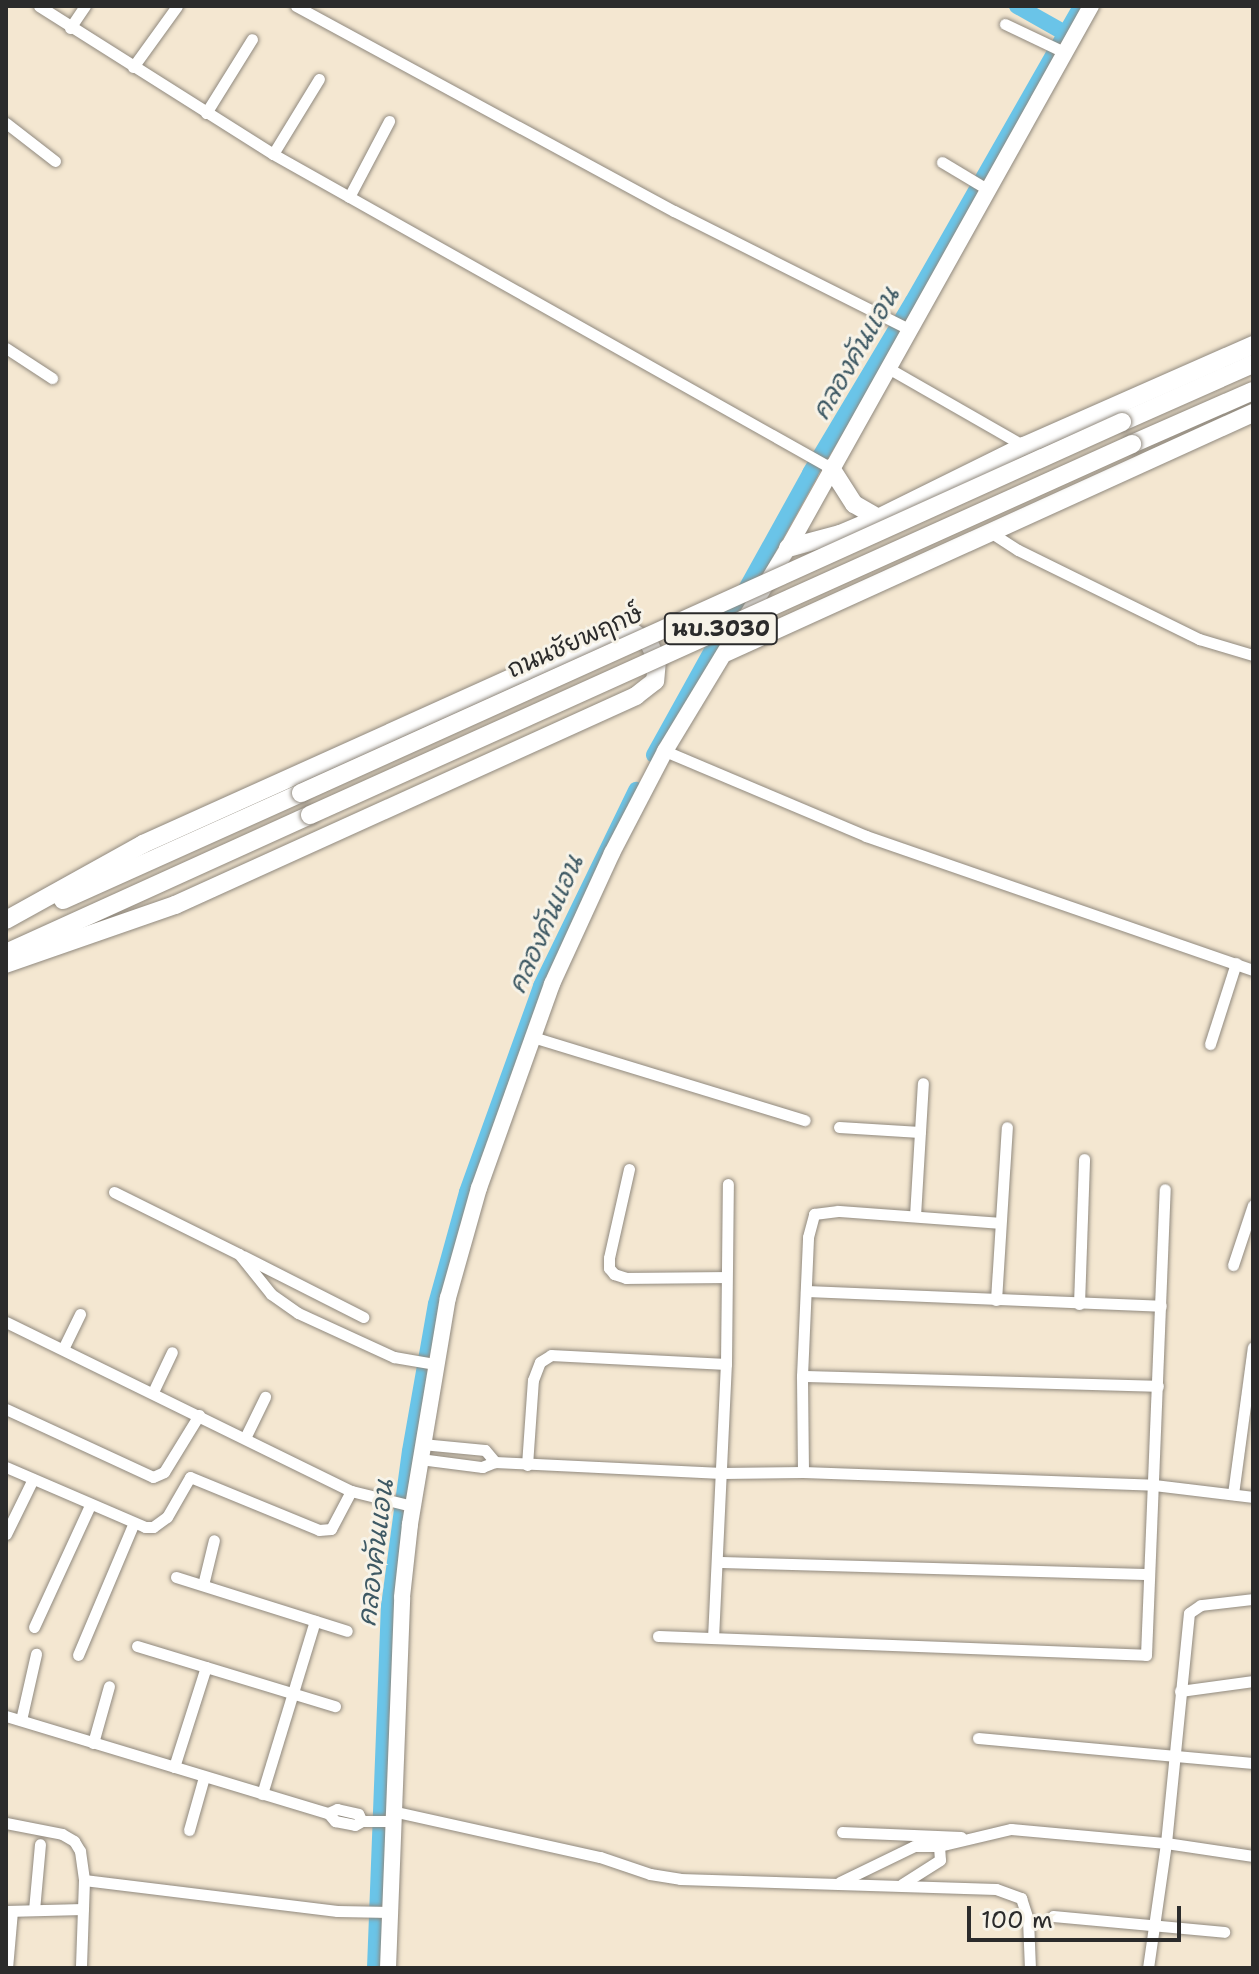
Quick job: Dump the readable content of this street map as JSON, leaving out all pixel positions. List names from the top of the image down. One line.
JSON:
{"streets":{"main road":["นบ.3030","ถนนชัยพฤกษ์"]},"water":["คลองคันแอน"],"scale_bar":"100 m"}
